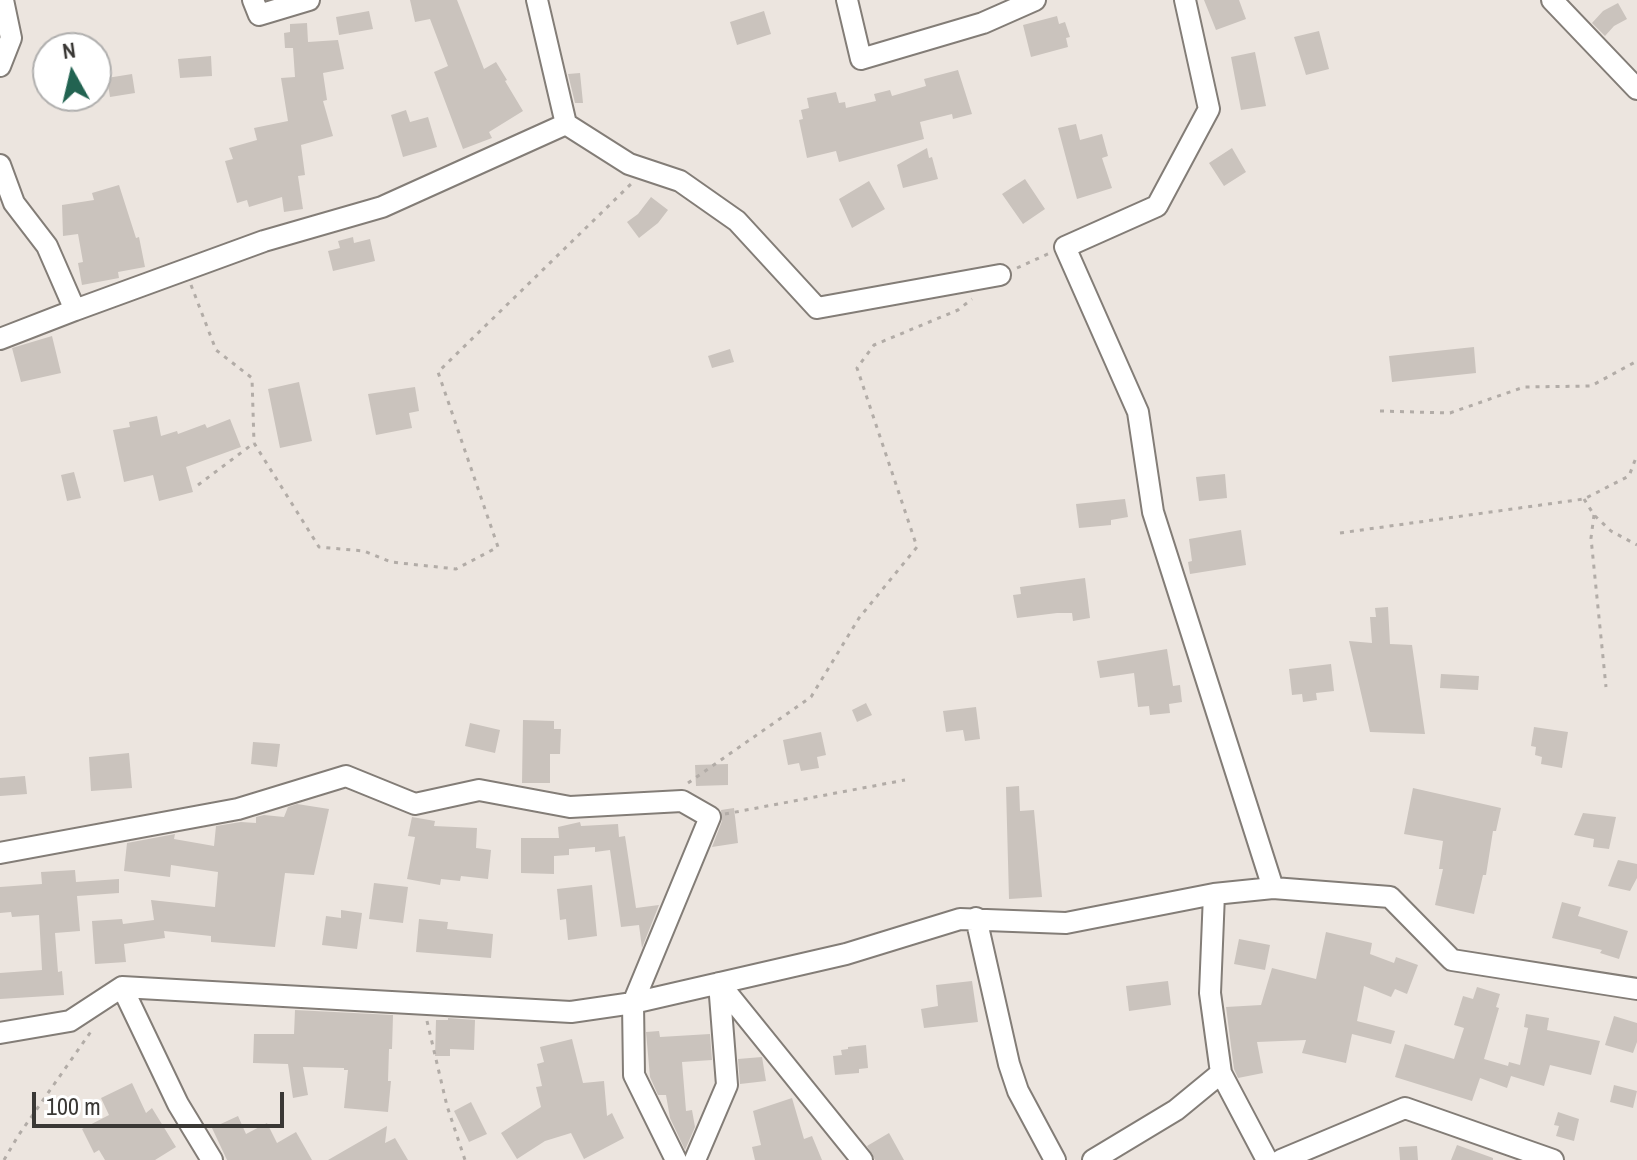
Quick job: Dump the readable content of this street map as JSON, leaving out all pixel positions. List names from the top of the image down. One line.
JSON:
{"scale_bar":"100 m","north":"top"}
